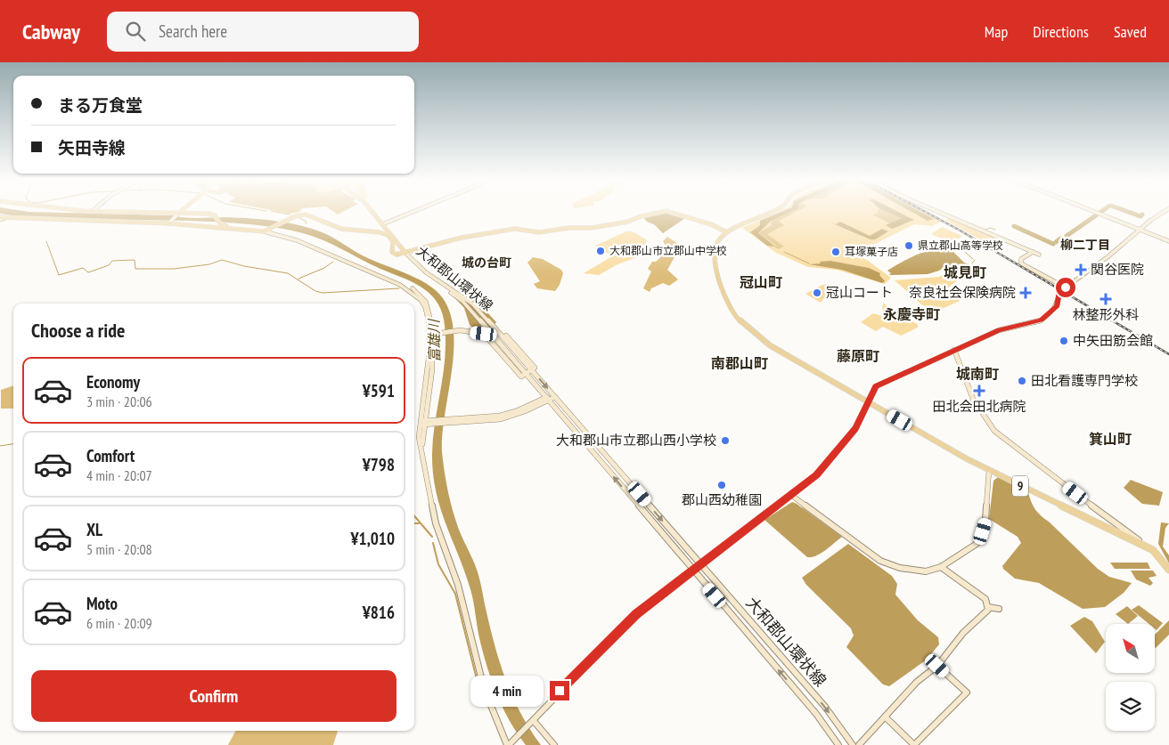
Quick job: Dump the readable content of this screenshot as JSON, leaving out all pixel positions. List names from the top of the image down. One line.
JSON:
{"streets":{"main road":["大和郡山環状線","9"]},"districts":["柳二丁目","城の台町","城見町","冠山町","永慶寺町","藤原町","南郡山町","城南町","箕山町"],"water":["富雄川"],"places":{"other":["県立郡山高等学校","大和郡山市立郡山中学校","耳塚菓子店","冠山コート","中矢田筋会館","田北看護専門学校","大和郡山市立郡山西小学校","郡山西幼稚園"],"health":["関谷医院","奈良社会保険病院","林整形外科","田北会田北病院"]},"north":"top left","page":{"header":"Cabway","search":"Search here","nav":["Map","Directions","Saved"],"banner":["まる万食堂","矢田寺線"],"heading":"Choose a ride","list":[{"name":"Economy","note":"3 min · 20:06","value":"¥591"},{"name":"Comfort","note":"4 min · 20:07","value":"¥798"},{"name":"XL","note":"5 min · 20:08","value":"¥1,010"},{"name":"Moto","note":"6 min · 20:09","value":"¥816"}],"buttons":"Confirm","bubble":"4 min"}}
